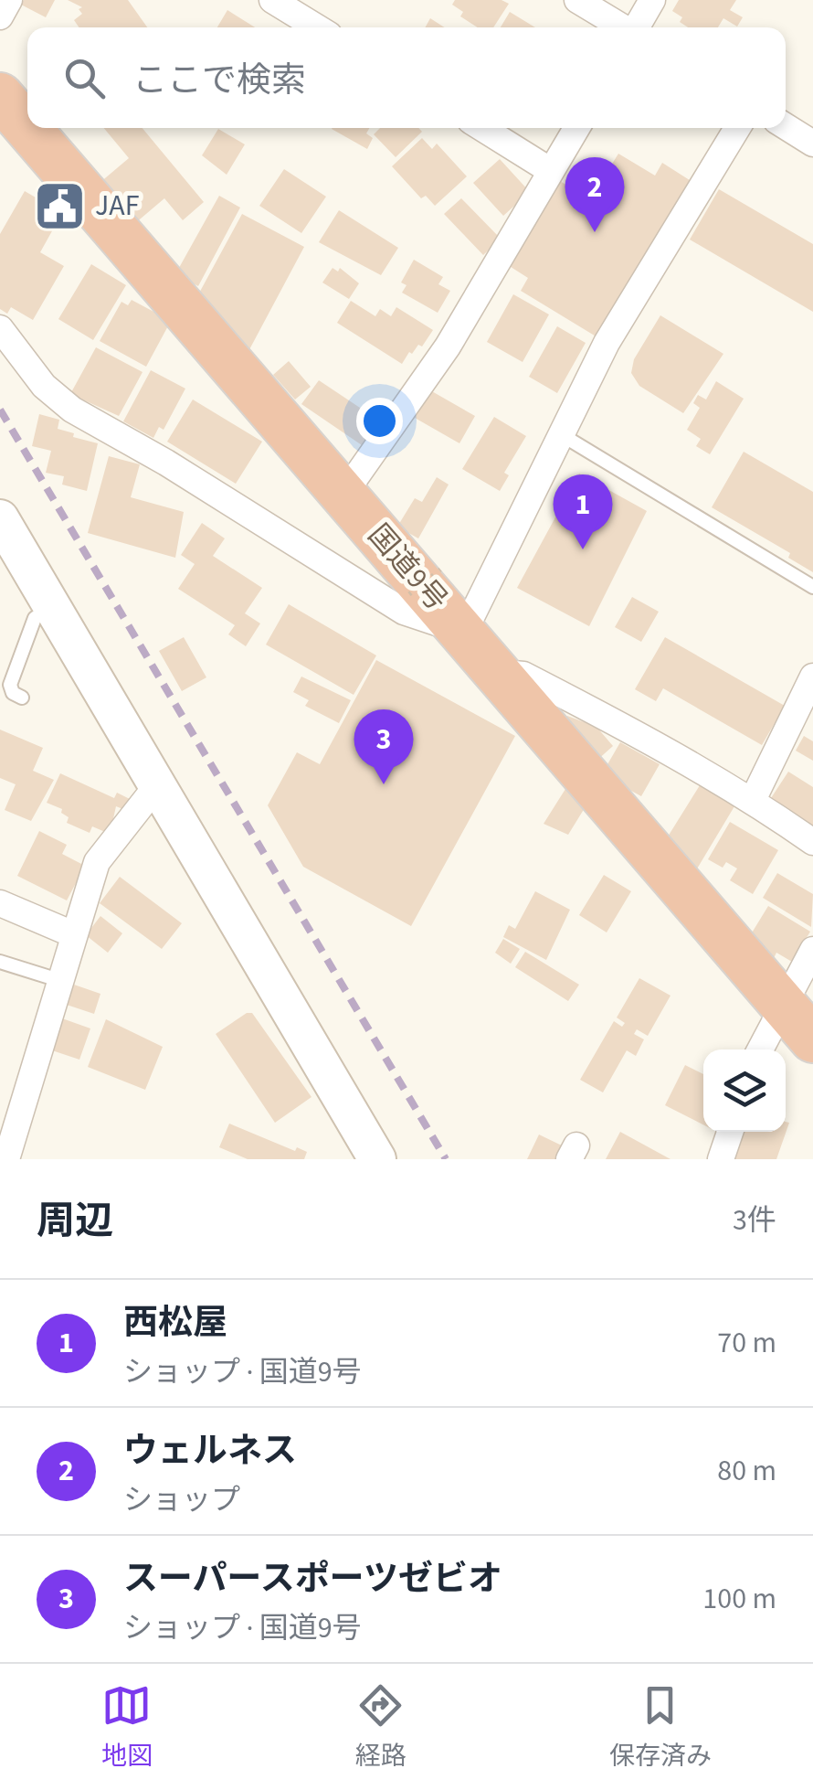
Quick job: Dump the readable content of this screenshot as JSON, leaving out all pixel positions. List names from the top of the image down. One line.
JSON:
{"streets":{"highway":["国道9号"]},"places":{"public building":["JAF"]},"page":{"search":"ここで検索","pins":["2","1","3"],"heading":["周辺","3件"],"list":[{"mark":"1","name":"西松屋","note":"ショップ · 国道9号","value":"70 m"},{"mark":"2","name":"ウェルネス","note":"ショップ","value":"80 m"},{"mark":"3","name":"スーパースポーツゼビオ","note":"ショップ · 国道9号","value":"100 m"}],"nav":["地図","経路","保存済み"]}}
